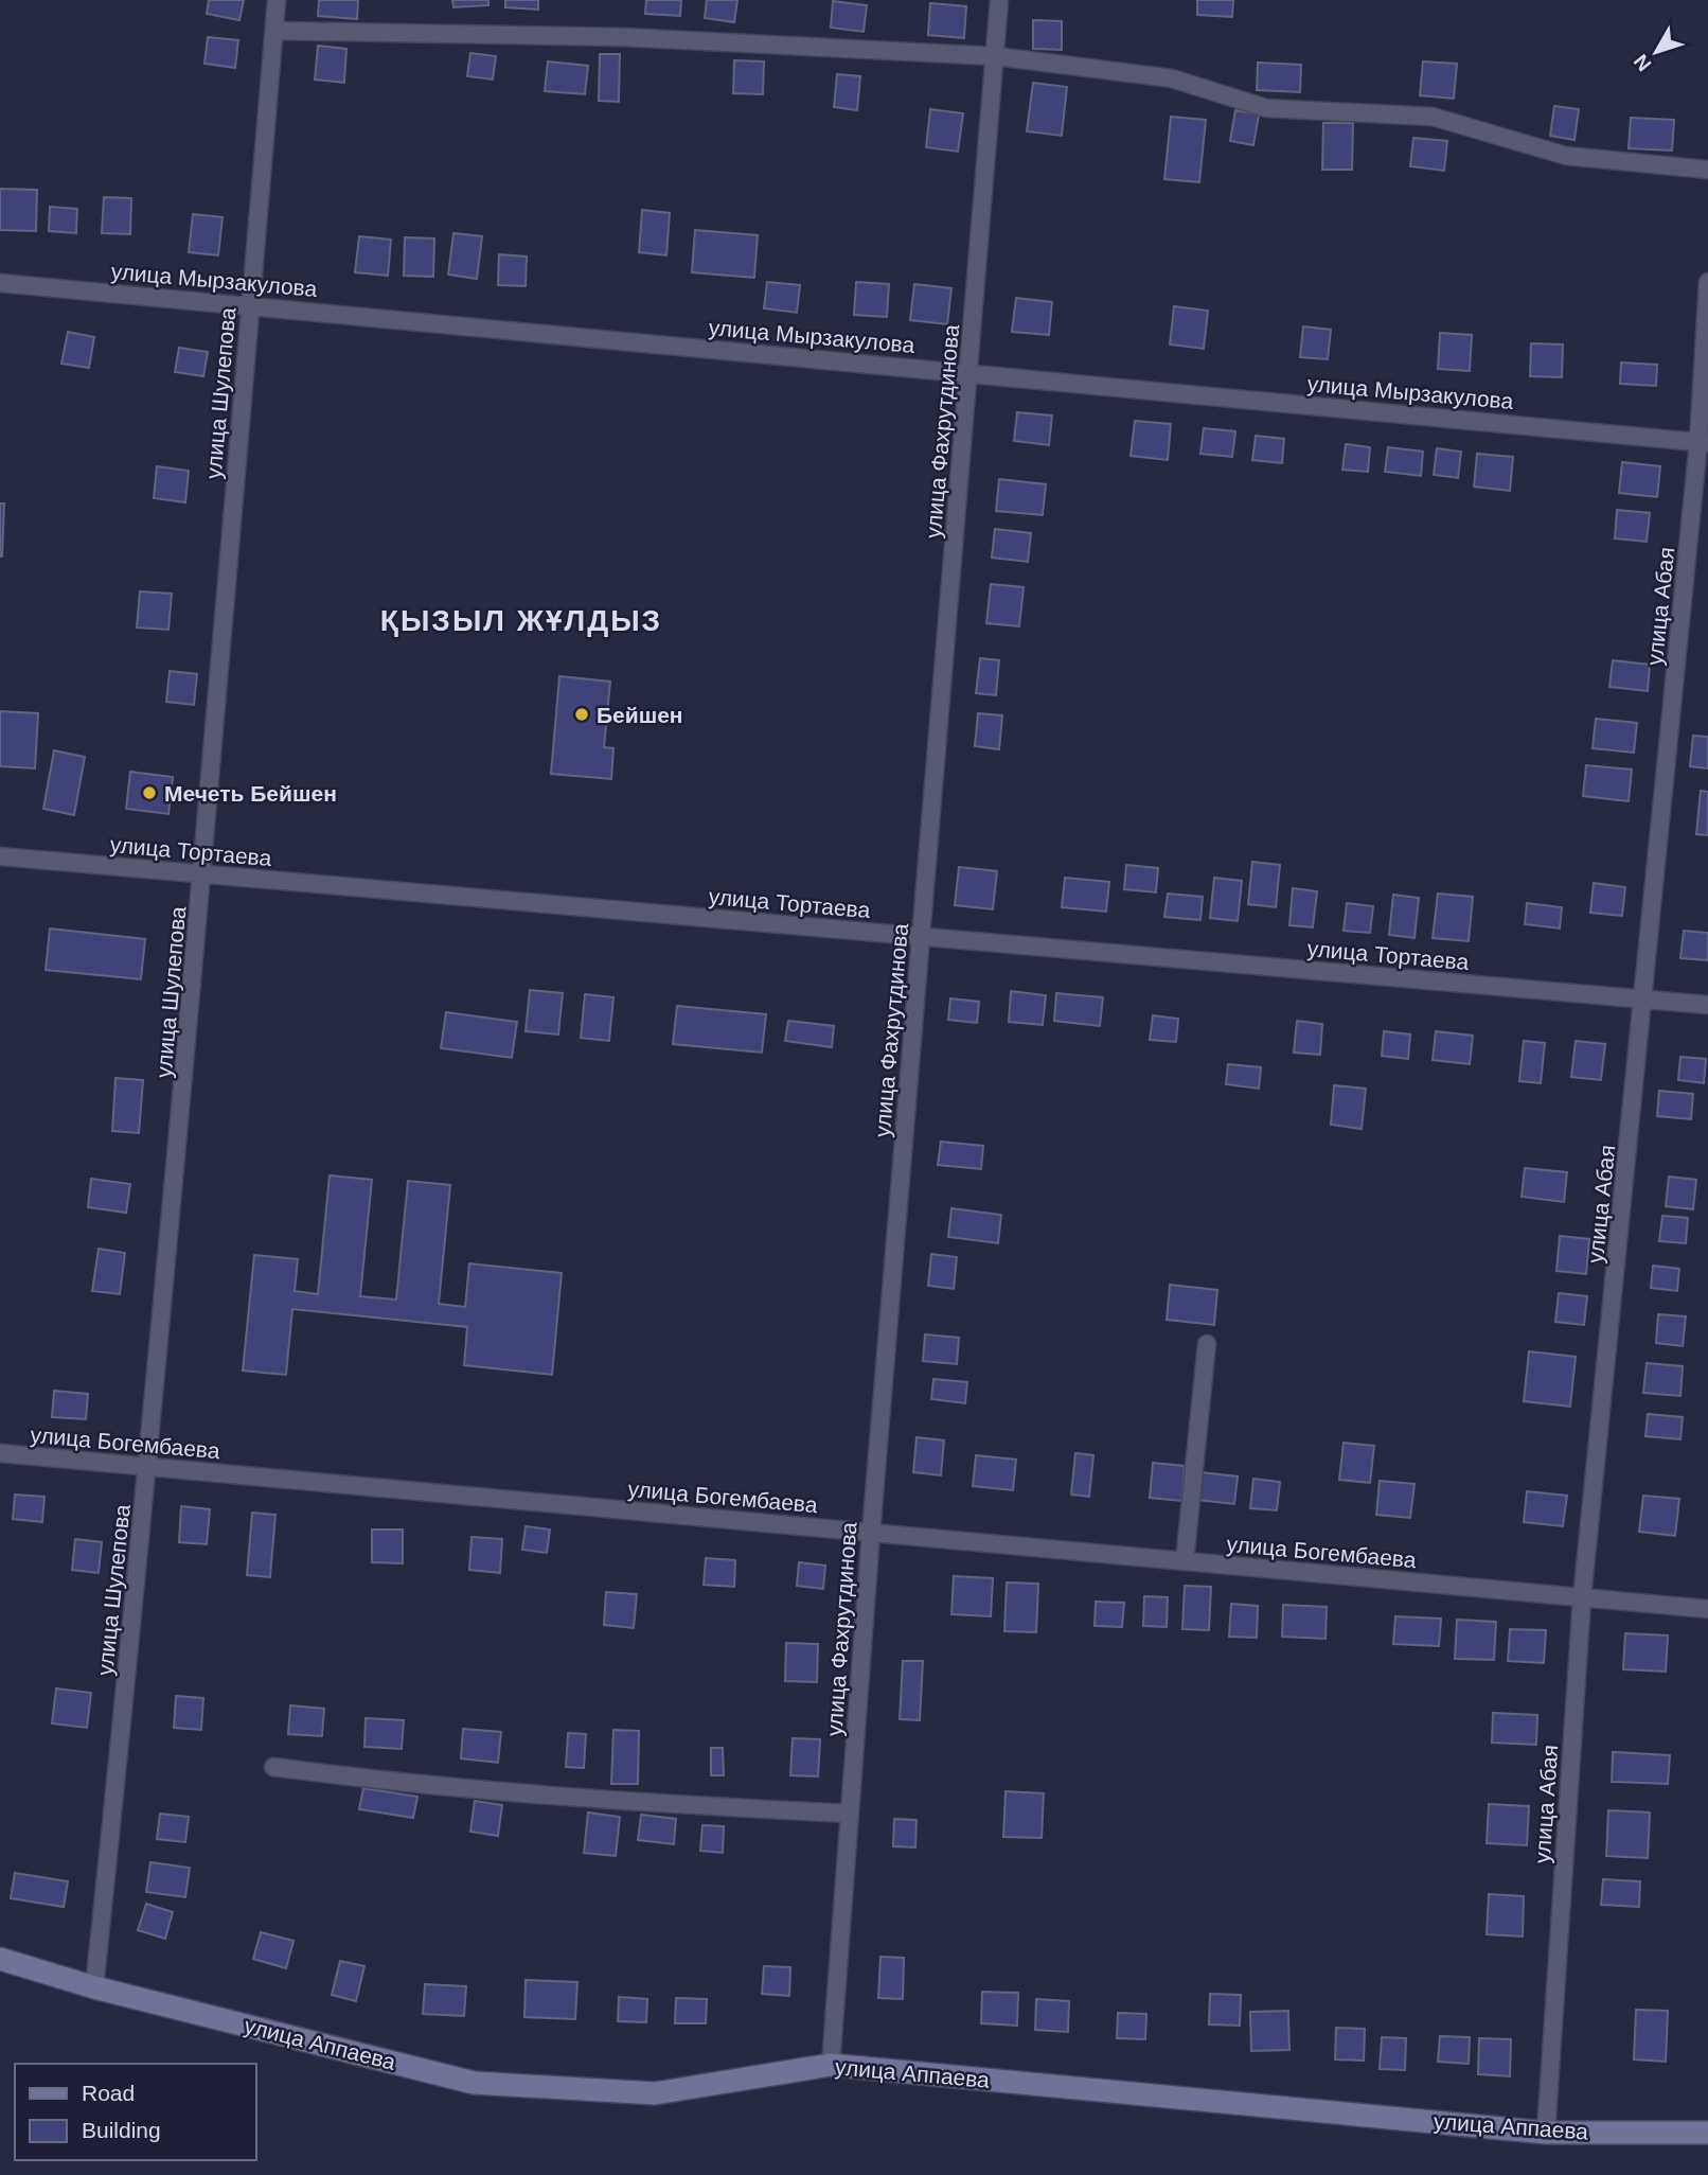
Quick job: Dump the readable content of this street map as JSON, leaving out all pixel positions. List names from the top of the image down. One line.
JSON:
{"streets":{"main road":["улица Аппаева"],"street":["улица Мырзакулова","улица Шулепова","улица Фахрутдинова","улица Абая","улица Тортаева","улица Богембаева"]},"crossings":[["улица Мырзакулова","улица Шулепова"],["улица Мырзакулова","улица Фахрутдинова"],["улица Мырзакулова","улица Абая"],["улица Шулепова","улица Тортаева"],["улица Шулепова","улица Богембаева"],["улица Шулепова","улица Аппаева"],["улица Фахрутдинова","улица Тортаева"],["улица Фахрутдинова","улица Богембаева"],["улица Фахрутдинова","улица Аппаева"],["улица Абая","улица Тортаева"],["улица Абая","улица Богембаева"],["улица Абая","улица Аппаева"]],"districts":["ҚЫЗЫЛ ЖҰЛДЫЗ"],"places":["Бейшен","Мечеть Бейшен"],"legend":["Road","Building"],"north":"bottom left"}
